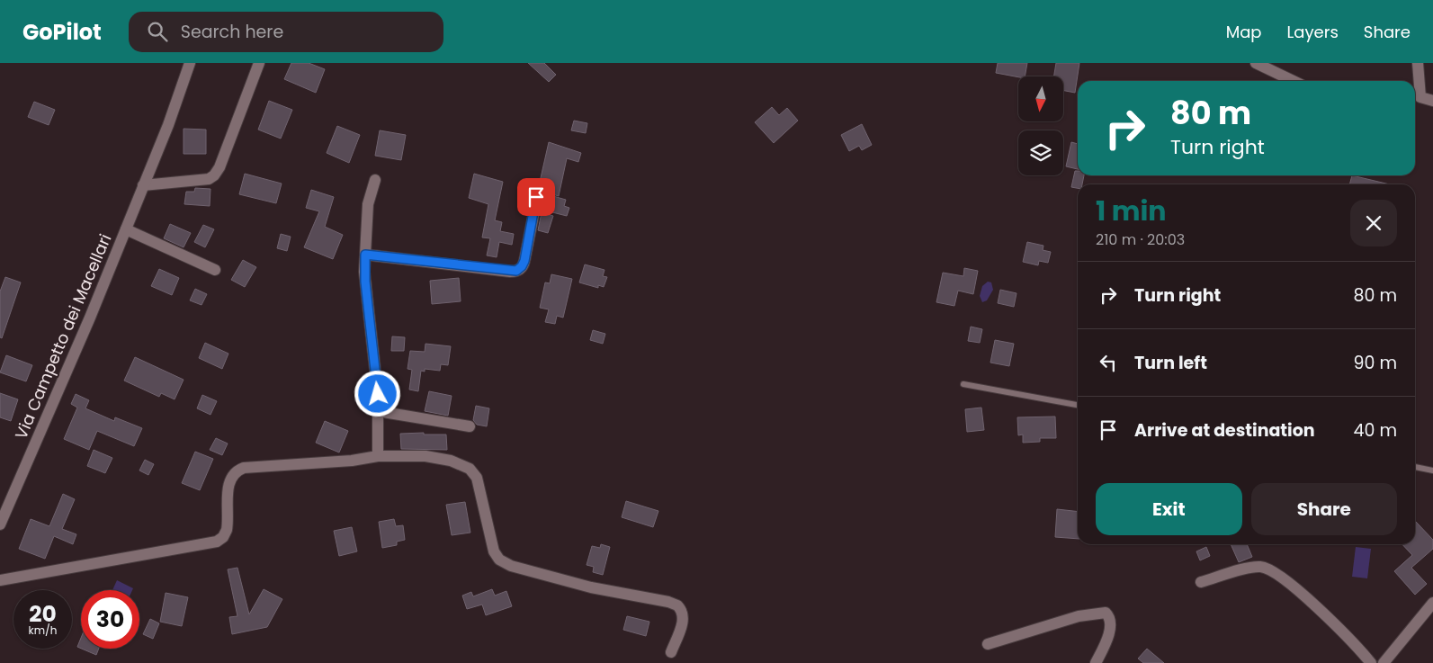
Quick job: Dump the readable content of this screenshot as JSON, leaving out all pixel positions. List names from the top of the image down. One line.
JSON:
{"streets":{"street":["Via Campetto dei Macellari"]},"north":"bottom","page":{"header":"GoPilot","search":"Search here","nav":["Map","Layers","Share"],"turn":["80 m","Turn right"],"heading":["1 min","210 m · 20:03"],"list":[{"name":"Turn right","value":"80 m"},{"name":"Turn left","value":"90 m"},{"name":"Arrive at destination","value":"40 m"}],"buttons":["Exit","Share"],"speed":"20 km/h","limit":"30"}}
